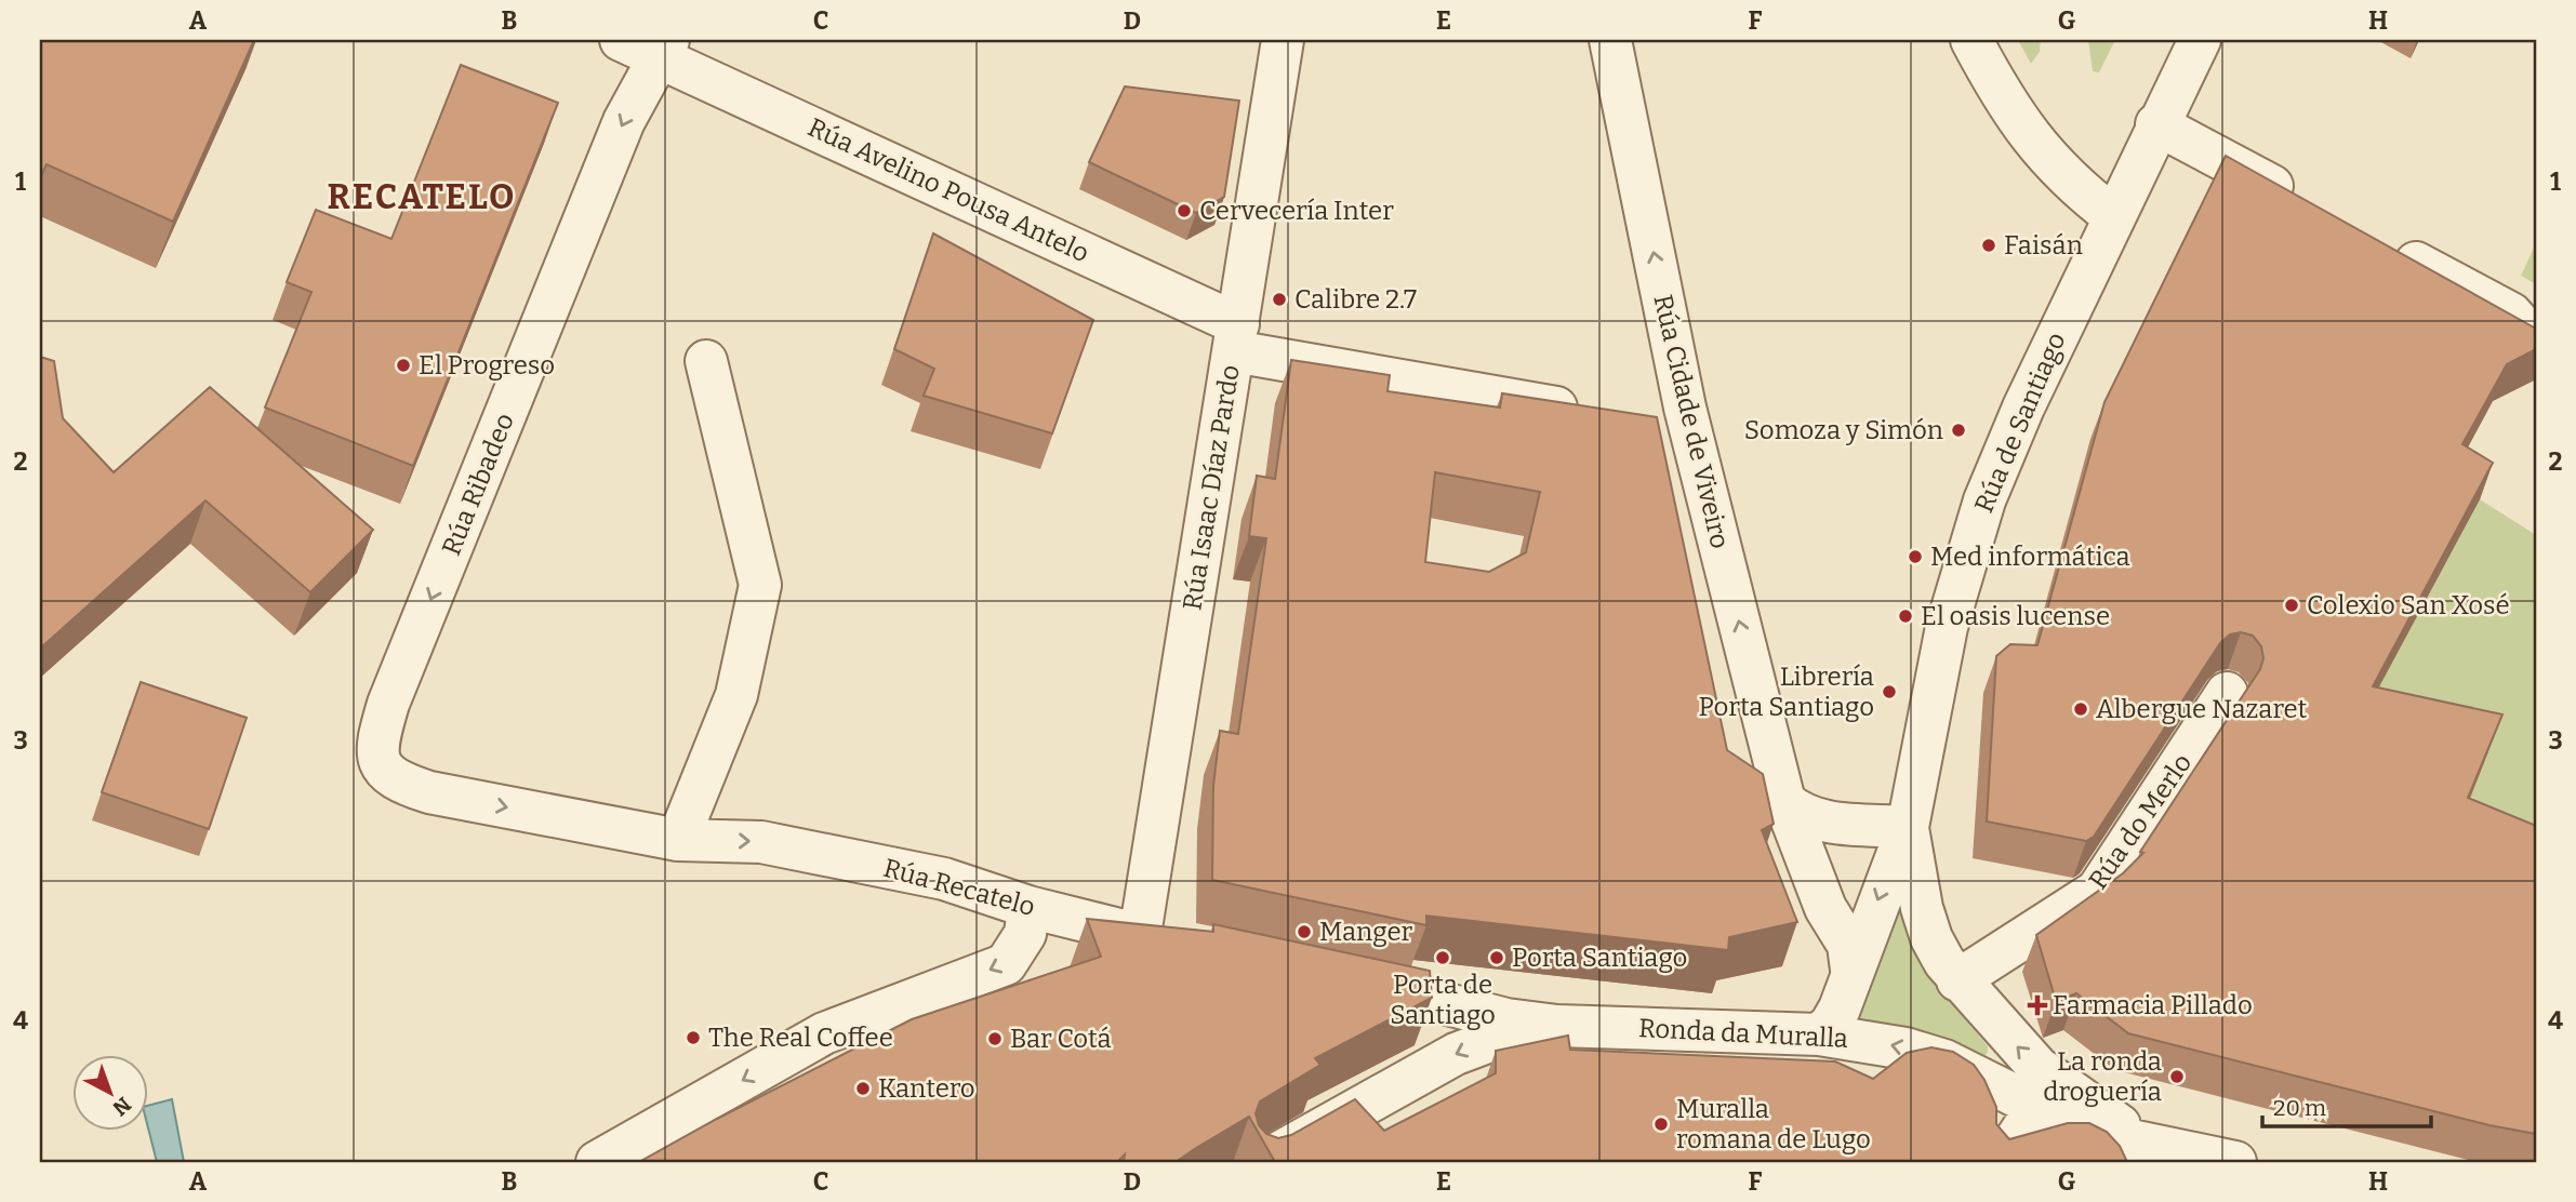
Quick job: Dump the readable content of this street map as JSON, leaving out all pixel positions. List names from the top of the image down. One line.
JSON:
{"streets":{"street":["Rúa Avelino Pousa Antelo","Rúa Cidade de Viveiro","Rúa de Santiago","Rúa Ribadeo","Rúa Isaac Díaz Pardo","Rúa do Merlo","Rúa Recatelo","Ronda da Muralla"]},"crossings":[["Rúa Avelino Pousa Antelo","Rúa Ribadeo"],["Rúa Avelino Pousa Antelo","Rúa Isaac Díaz Pardo"],["Rúa Cidade de Viveiro","Rúa de Santiago"],["Rúa de Santiago","Rúa do Merlo"],["Rúa de Santiago","Ronda da Muralla"],["Rúa Ribadeo","Rúa Recatelo"],["Rúa Isaac Díaz Pardo","Rúa Recatelo"]],"one_way":["Rúa Cidade de Viveiro","Rúa Recatelo"],"districts":["RECATELO"],"places":{"other":["Cervecería Inter","Faisán","Calibre 2.7","El Progreso","Somoza y Simón","Med informática","Colexio San Xosé","El oasis lucense","Librería Porta Santiago","Albergue Nazaret","Manger","Porta de Santiago","Porta Santiago","The Real Coffee","Bar Cotá","La ronda droguería","Kantero","Muralla romana de Lugo"],"health":["Farmacia Pillado"]},"scale_bar":"20 m","north":"bottom right","grid":{"columns":["A","B","C","D","E","F","G","H"],"rows":["1","2","3","4"]}}
